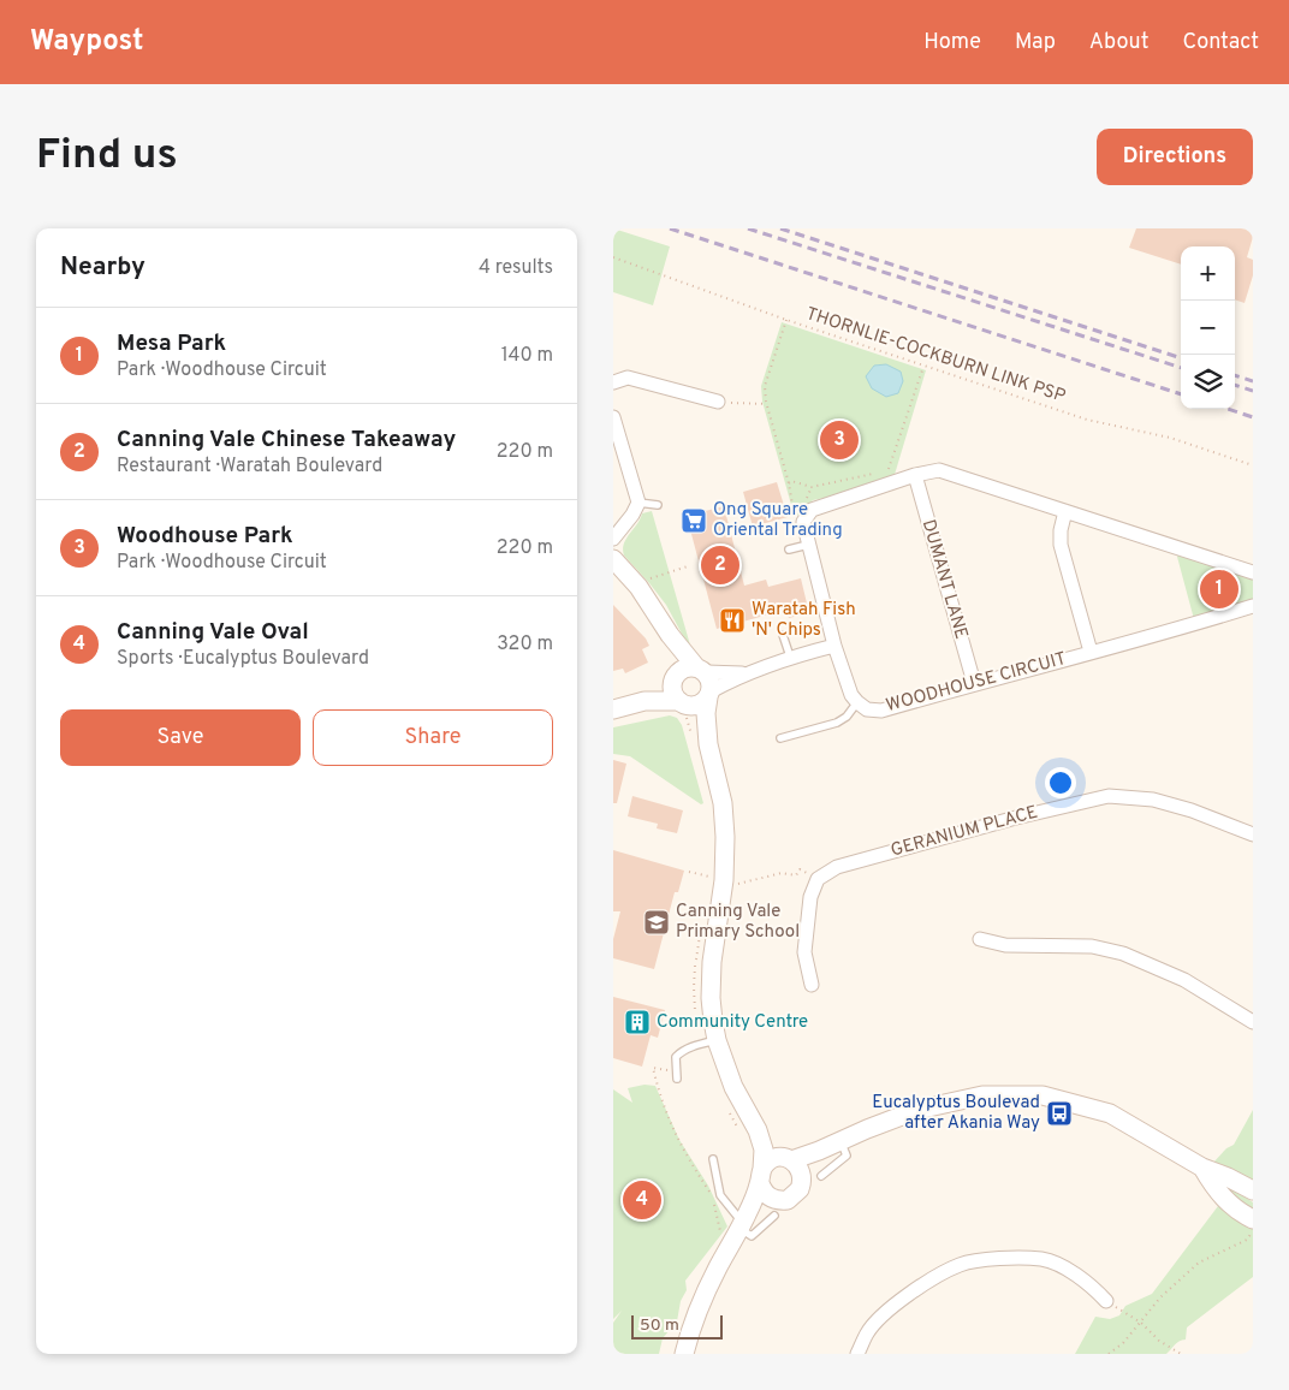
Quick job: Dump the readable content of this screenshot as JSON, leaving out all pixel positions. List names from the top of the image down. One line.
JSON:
{"streets":{"street":["DUMANT LANE","WOODHOUSE CIRCUIT","GERANIUM PLACE"],"path":["THORNLIE-COCKBURN LINK PSP"]},"crossings":[["DUMANT LANE","WOODHOUSE CIRCUIT"]],"places":{"supermarket":["Ong Square Oriental Trading"],"restaurant":["Waratah Fish 'N' Chips"],"school or university":["Canning Vale Primary School"],"building":["Community Centre"],"bus stop":["Eucalyptus Boulevad after Akania Way"]},"scale_bar":"50 m","page":{"header":"Waypost","nav":["Home","Map","About","Contact"],"buttons":["Directions",["Save","Share"]],"title":"Find us","heading":["Nearby","4 results"],"map_buttons":["+","−"],"list":[{"mark":"1","name":"Mesa Park","note":"Park · Woodhouse Circuit","value":"140 m"},{"mark":"2","name":"Canning Vale Chinese Takeaway","note":"Restaurant · Waratah Boulevard","value":"220 m"},{"mark":"3","name":"Woodhouse Park","note":"Park · Woodhouse Circuit","value":"220 m"},{"mark":"4","name":"Canning Vale Oval","note":"Sports · Eucalyptus Boulevard","value":"320 m"}],"pins":["3","2","1","4"],"scale":"50 m"}}
